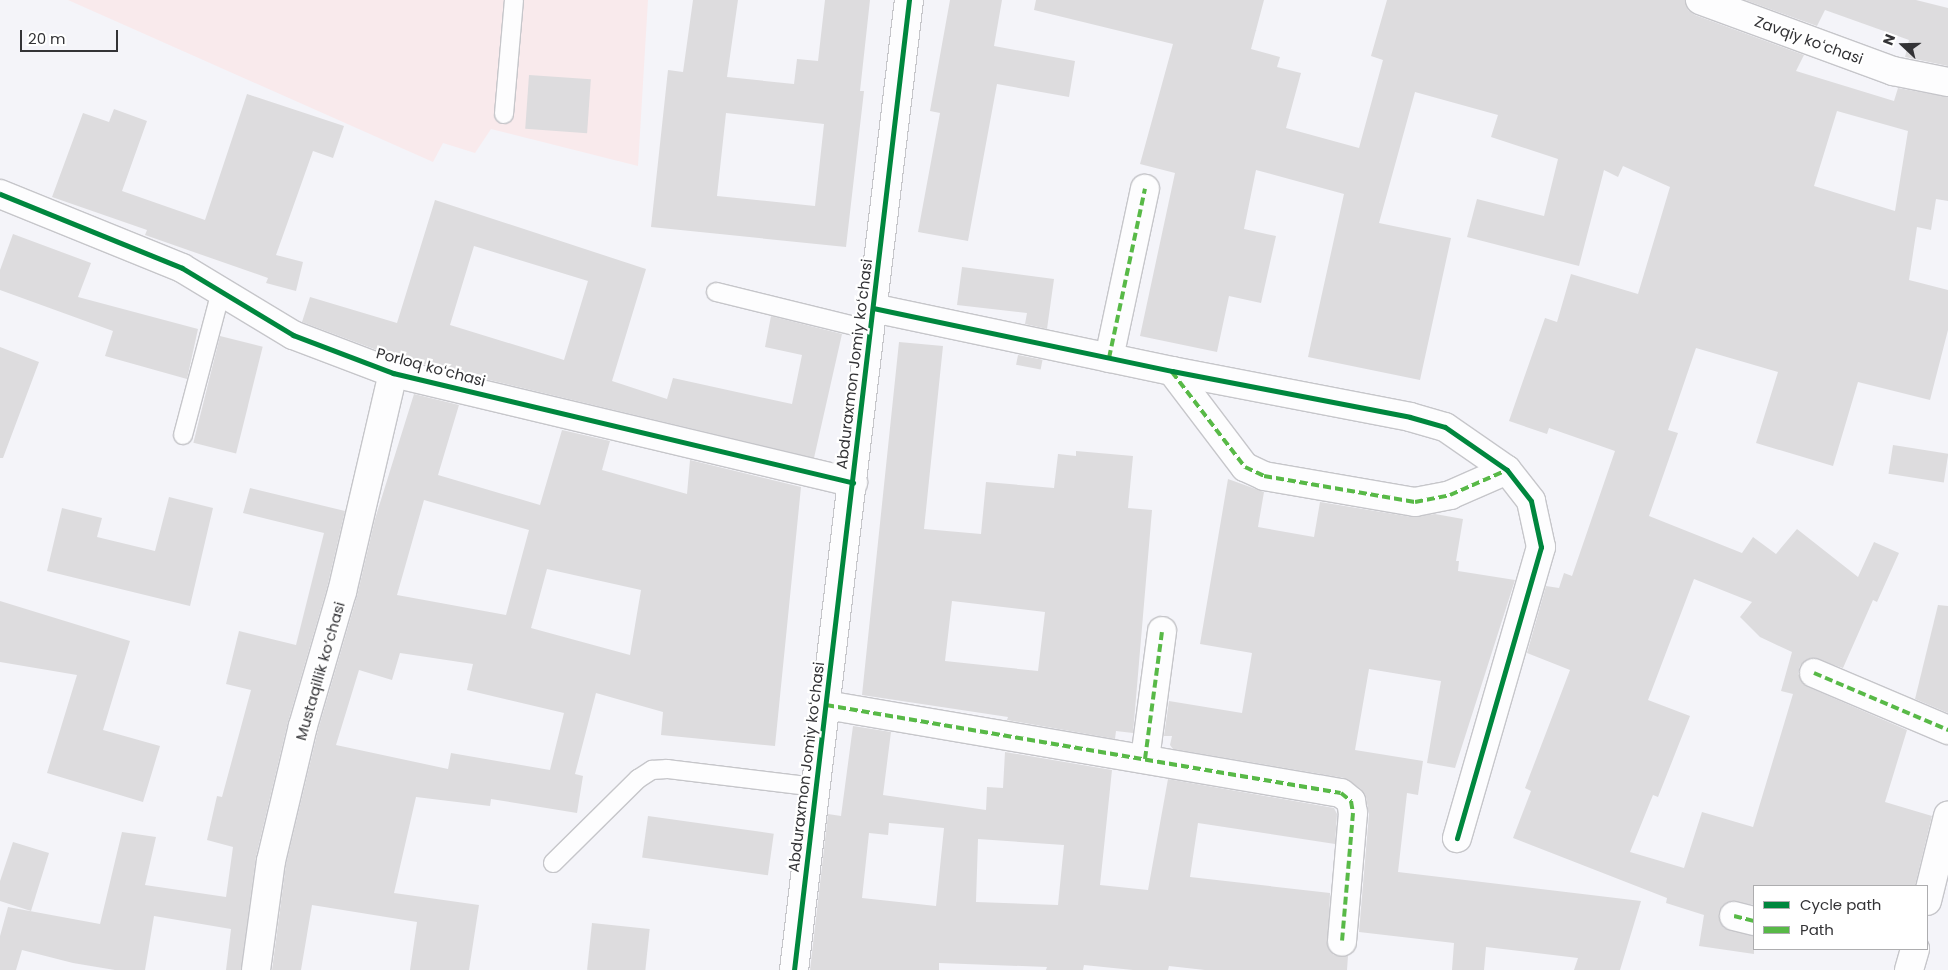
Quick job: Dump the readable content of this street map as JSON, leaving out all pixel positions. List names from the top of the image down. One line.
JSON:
{"streets":{"street":["Zavqiy koʻchasi","Abduraxmon Jomiy koʻchasi","Porloq koʻchasi","Mustaqillik ko‘chasi"]},"crossings":[["Abduraxmon Jomiy koʻchasi","Porloq koʻchasi"],["Porloq koʻchasi","Mustaqillik ko‘chasi"]],"legend":["Cycle path","Path"],"scale_bar":"20 m","north":"left"}
